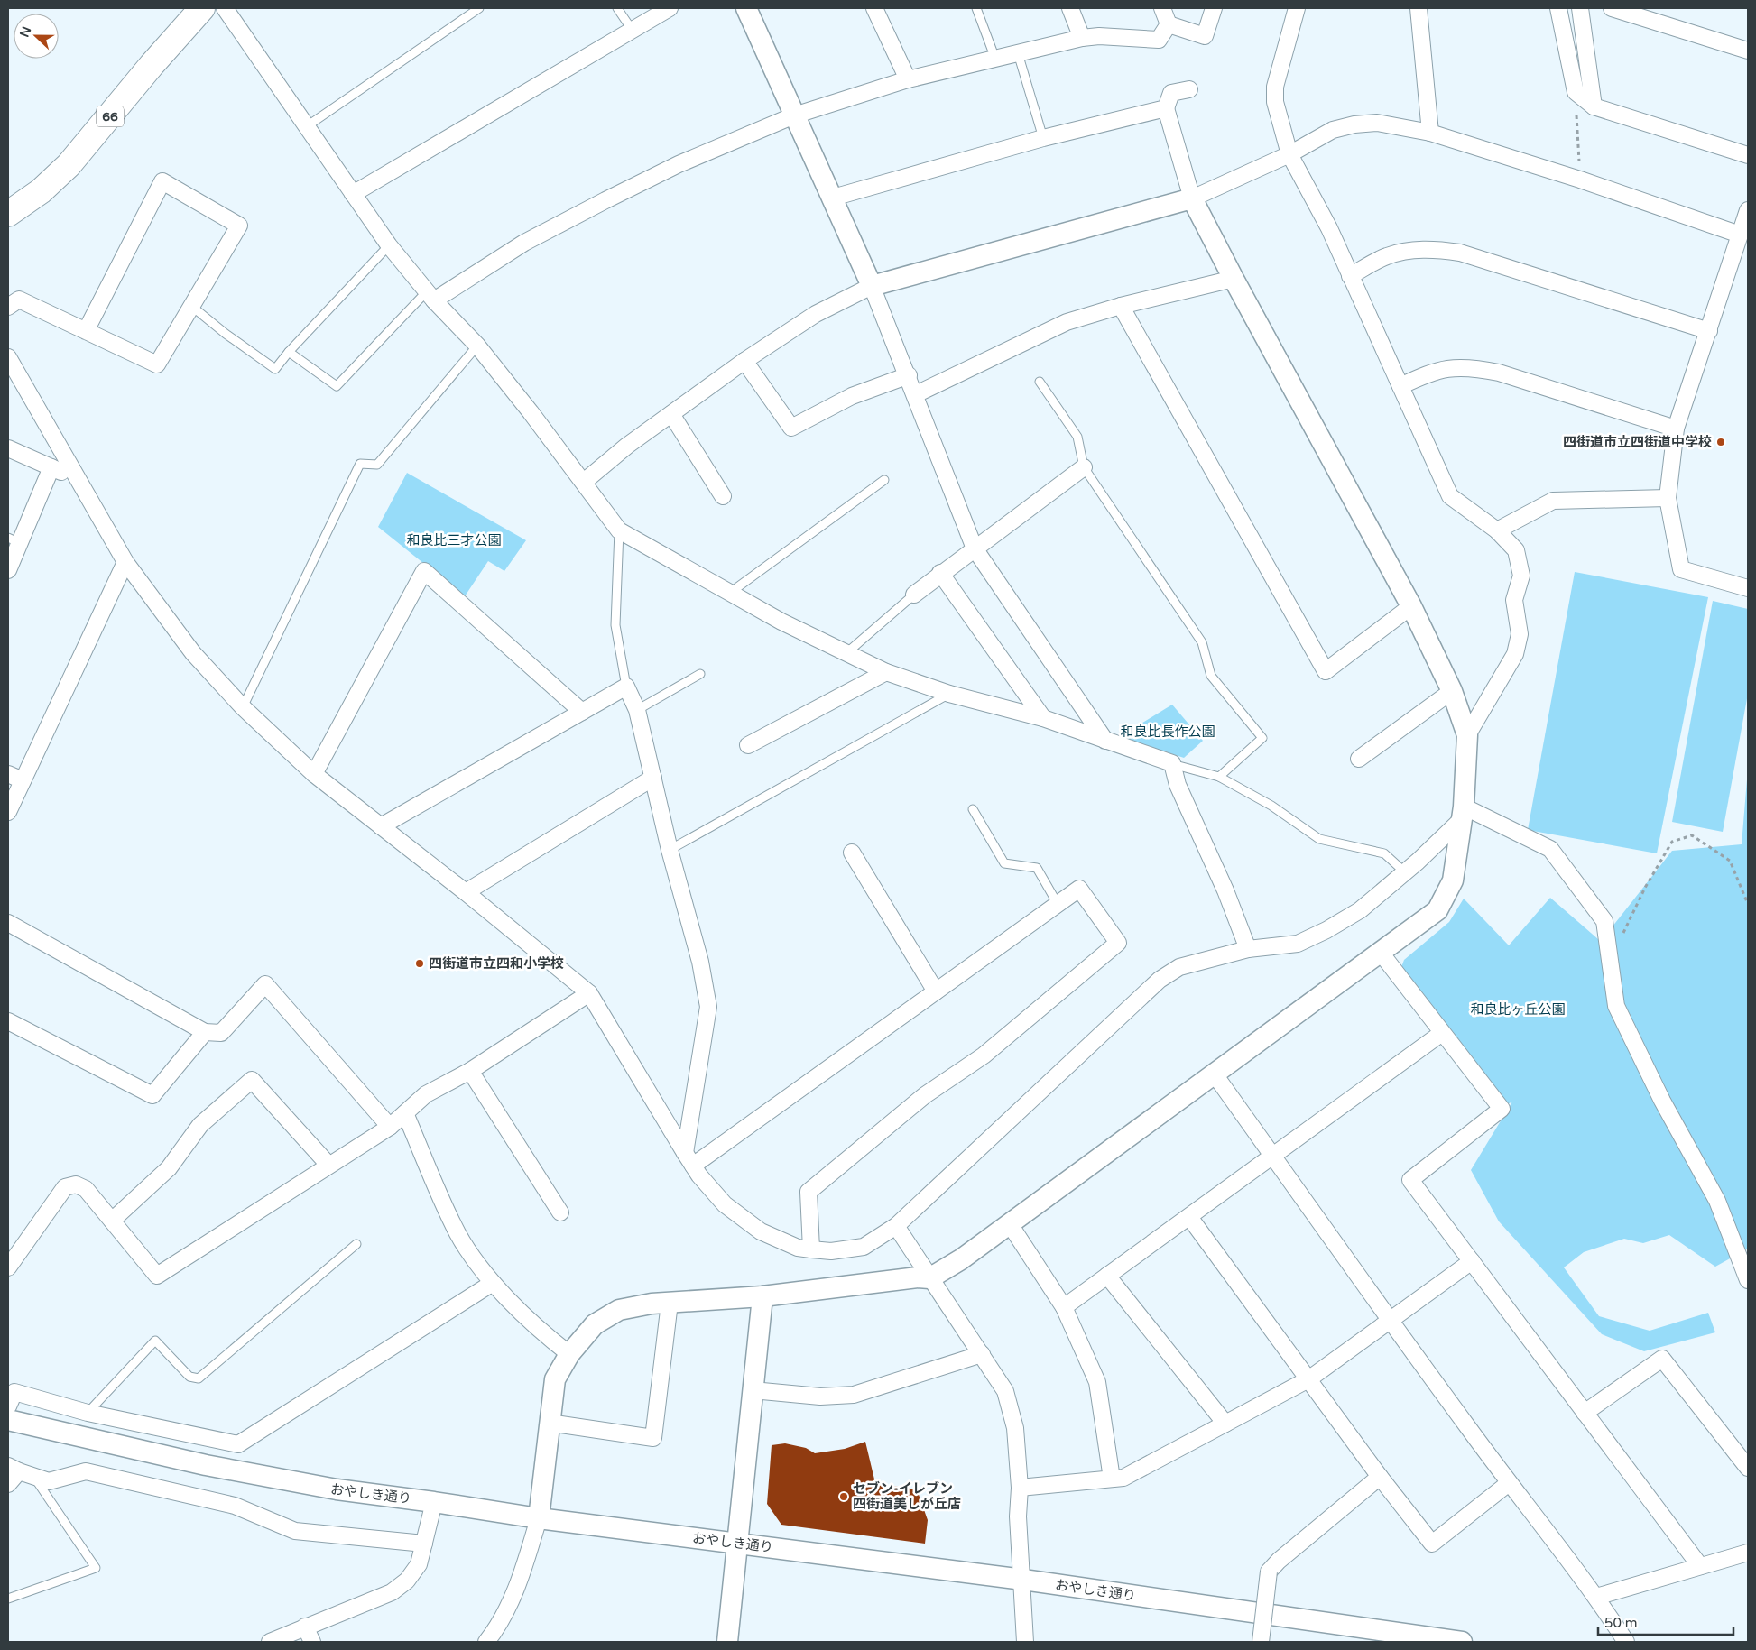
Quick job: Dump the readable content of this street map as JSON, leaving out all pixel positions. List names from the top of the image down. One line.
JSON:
{"streets":{"main road":["66"],"street":["おやしき通り"]},"parks":["和良比三才公園","和良比長作公園","和良比ヶ丘公園"],"places":["四街道市立四街道中学校","四街道市立四和小学校","セブン-イレブン 四街道美しが丘店"],"scale_bar":"50 m","north":"left"}
